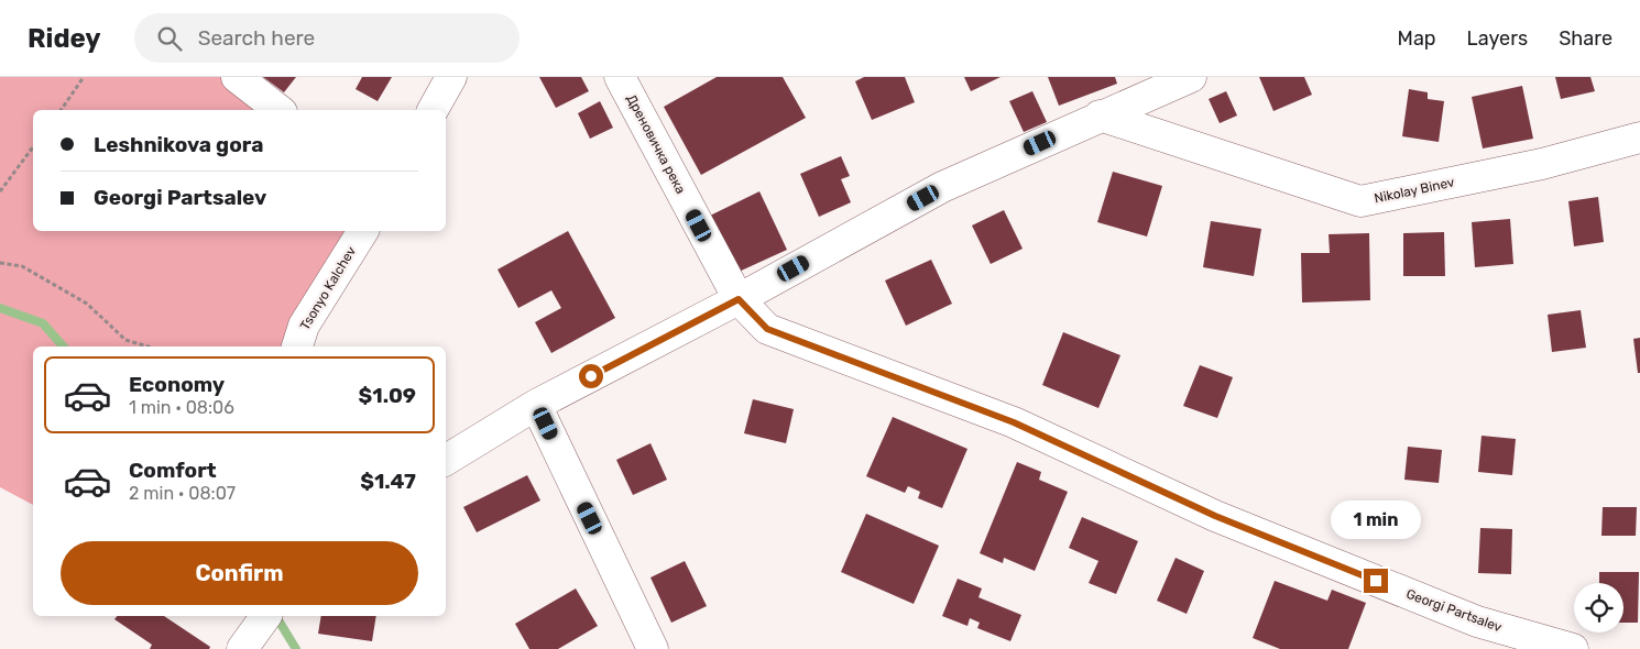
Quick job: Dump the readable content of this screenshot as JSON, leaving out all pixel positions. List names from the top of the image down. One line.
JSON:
{"streets":{"street":["Дреновичка река","Nikolay Binev","Tsonyo Kalchev","Georgi Partsalev"]},"crossings":[["Дреновичка река","Georgi Partsalev"]],"page":{"header":"Ridey","search":"Search here","nav":["Map","Layers","Share"],"banner":["Leshnikova gora","Georgi Partsalev"],"list":[{"name":"Economy","note":"1 min · 08:06","value":"$1.09"},{"name":"Comfort","note":"2 min · 08:07","value":"$1.47"}],"bubble":"1 min","buttons":"Confirm"}}
